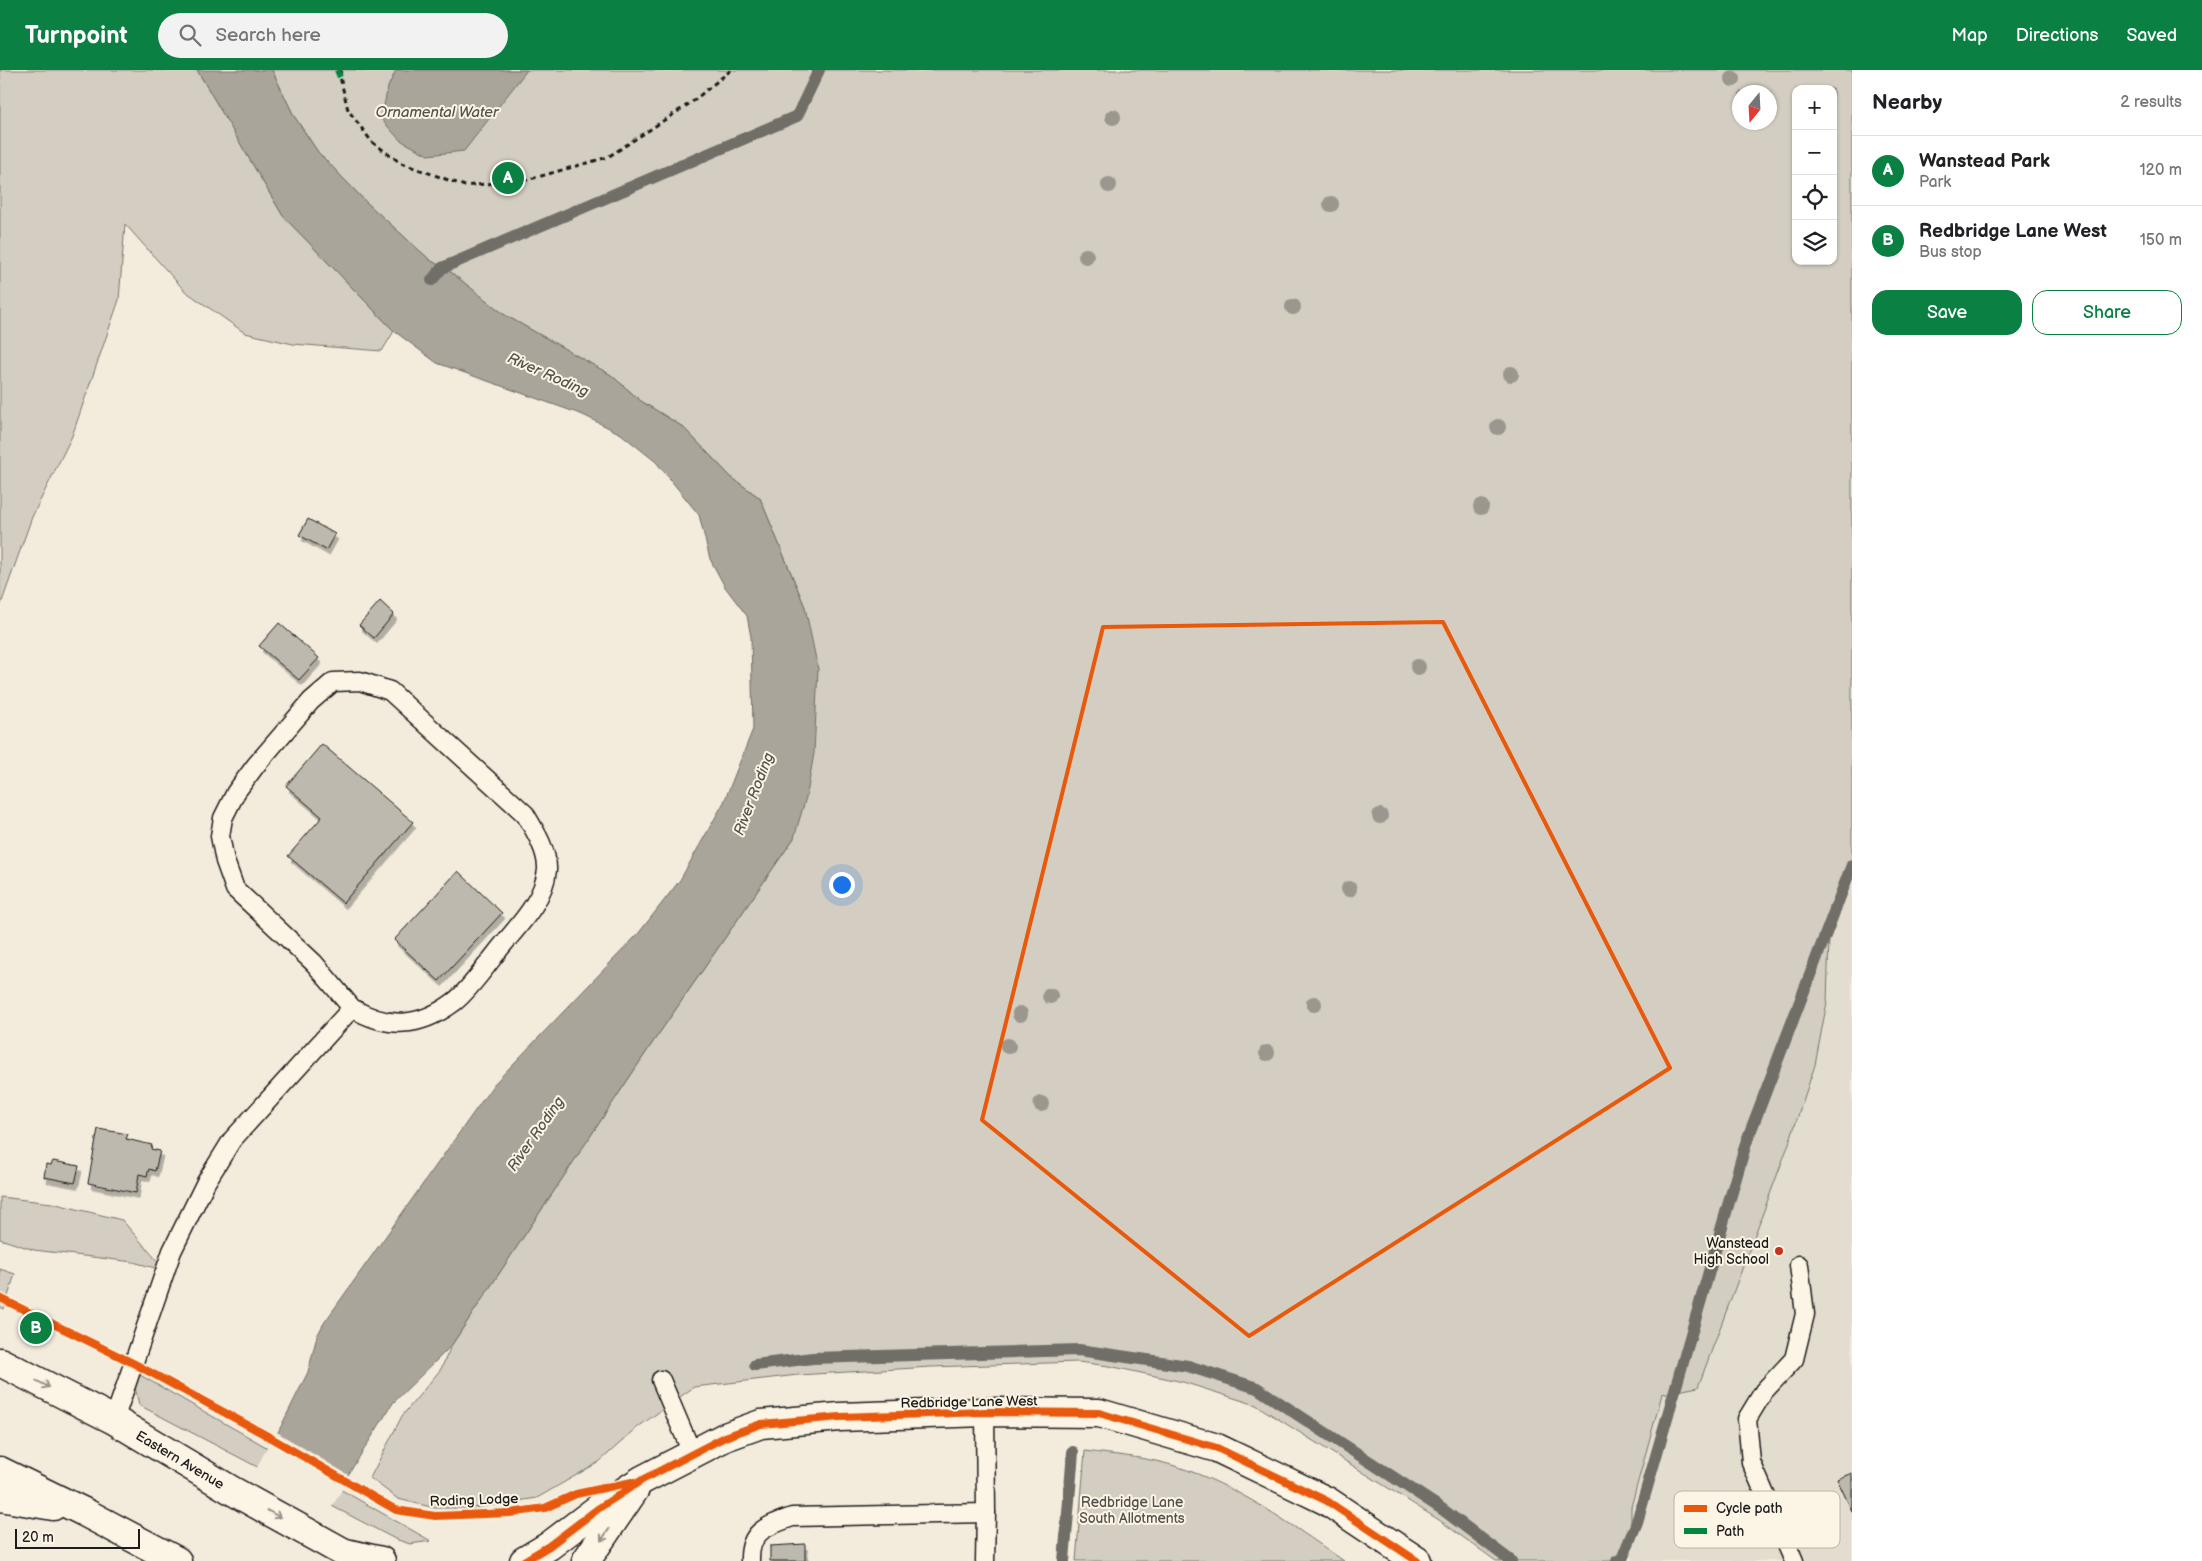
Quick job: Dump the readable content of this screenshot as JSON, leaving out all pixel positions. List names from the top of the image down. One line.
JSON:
{"streets":{"main road":["Redbridge Lane West","Eastern Avenue"],"cycle path":["Roding Lodge"]},"water":["Ornamental Water","River Roding"],"parks":["Redbridge Lane South Allotments"],"places":["Wanstead High School"],"legend":["Cycle path","Path"],"scale_bar":"20 m","north":"bottom","page":{"header":"Turnpoint","search":"Search here","nav":["Map","Directions","Saved"],"heading":["Nearby","2 results"],"map_buttons":["+","−"],"list":[{"mark":"A","name":"Wanstead Park","note":"Park","value":"120 m"},{"mark":"B","name":"Redbridge Lane West","note":"Bus stop","value":"150 m"}],"pins":["A","B"],"buttons":["Save","Share"],"scale":"20 m"}}
